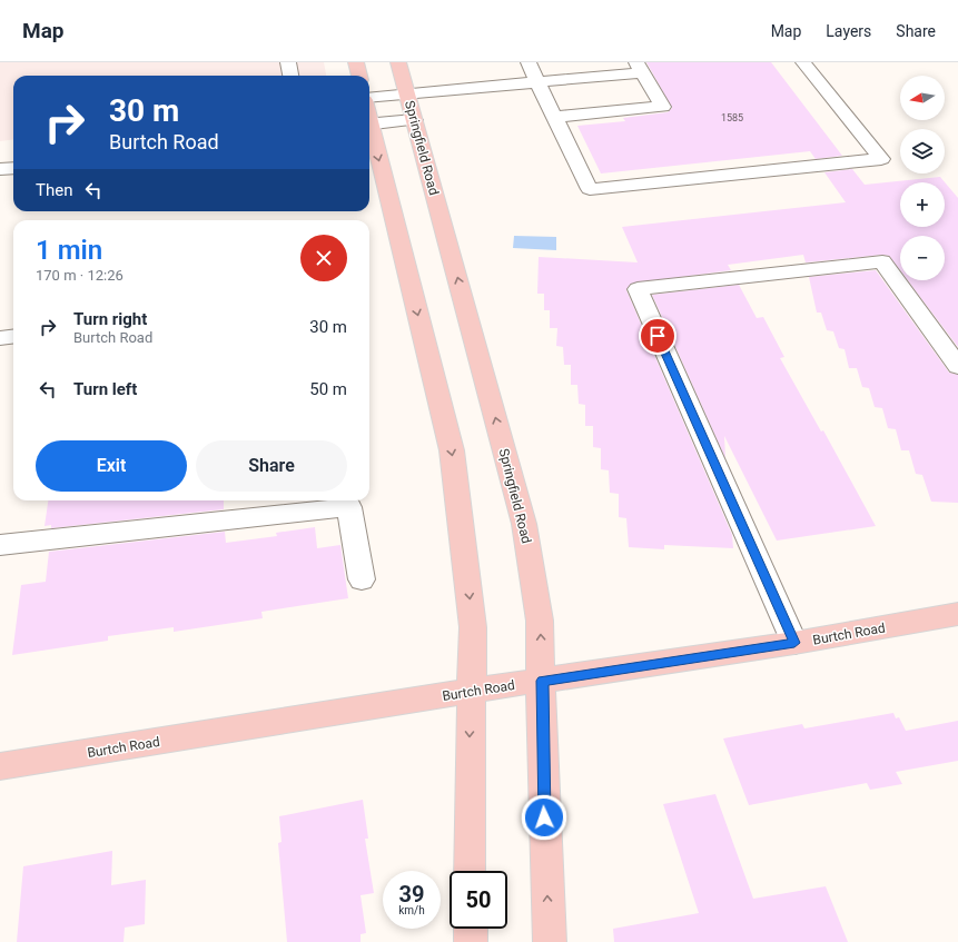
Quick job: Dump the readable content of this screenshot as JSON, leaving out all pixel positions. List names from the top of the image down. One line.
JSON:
{"streets":{"main road":["Springfield Road","Burtch Road"]},"crossings":[["Springfield Road","Burtch Road"]],"house_numbers":["1585"],"north":"left","page":{"header":"Map","nav":["Map","Layers","Share"],"map_buttons":["+","−"],"turn":["30 m","Burtch Road"],"then":"Then","heading":["1 min","170 m · 12:26"],"list":[{"name":"Turn right","note":"Burtch Road","value":"30 m"},{"name":"Turn left","value":"50 m"}],"buttons":["Exit","Share"],"speed":"39 km/h","limit":"50"}}
